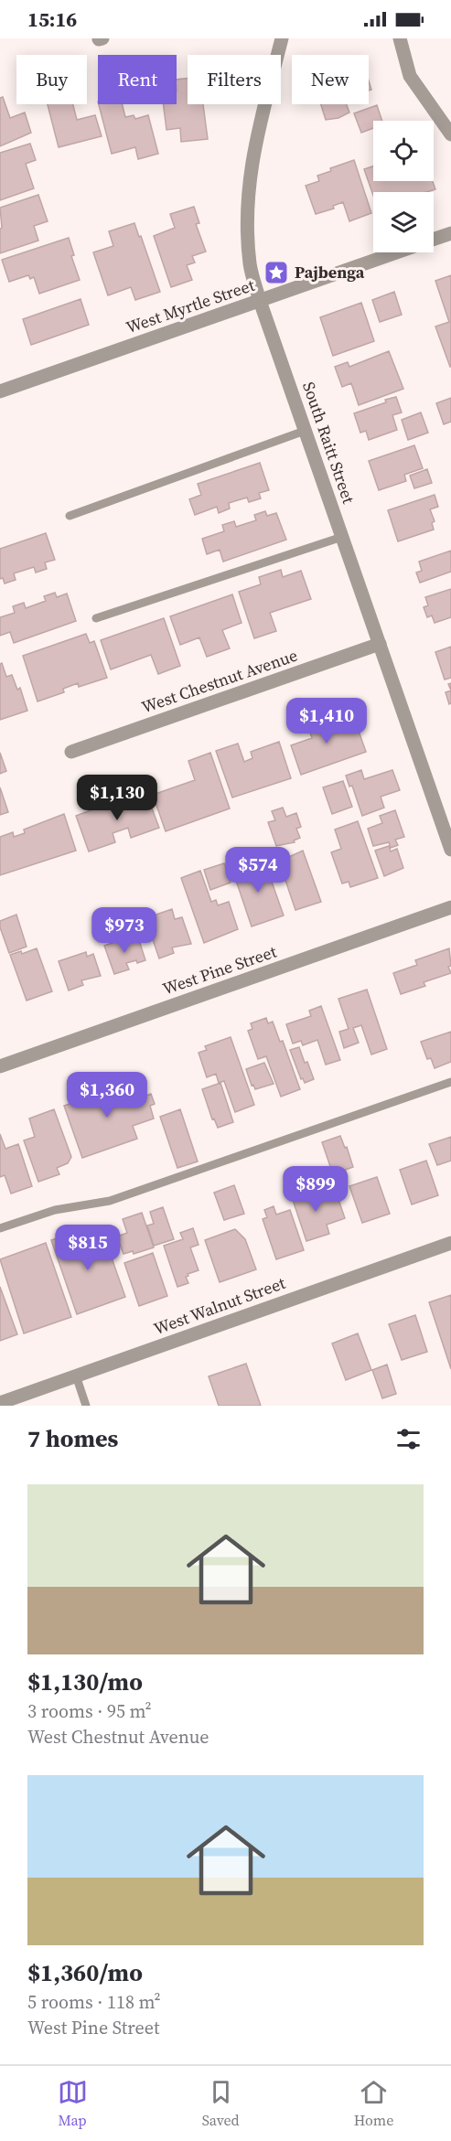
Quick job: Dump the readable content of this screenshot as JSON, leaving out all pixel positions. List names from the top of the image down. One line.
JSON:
{"streets":{"street":["West Myrtle Street","South Raitt Street","West Chestnut Avenue","West Pine Street","West Walnut Street"]},"crossings":[["West Myrtle Street","South Raitt Street"],["South Raitt Street","West Chestnut Avenue"]],"places":{"place":["Pajbenga"]},"page":{"status":"15:16","chip":["Buy","Rent","Filters","New"],"price":["$1,410","$1,130","$574","$973","$1,360","$899","$815"],"heading":"7 homes","list":[{"name":"$1,130/mo","note":"3 rooms · 95 m² · West Chestnut Avenue"},{"name":"$1,360/mo","note":"5 rooms · 118 m² · West Pine Street"}],"tabs":["Map","Saved","Home"]}}
